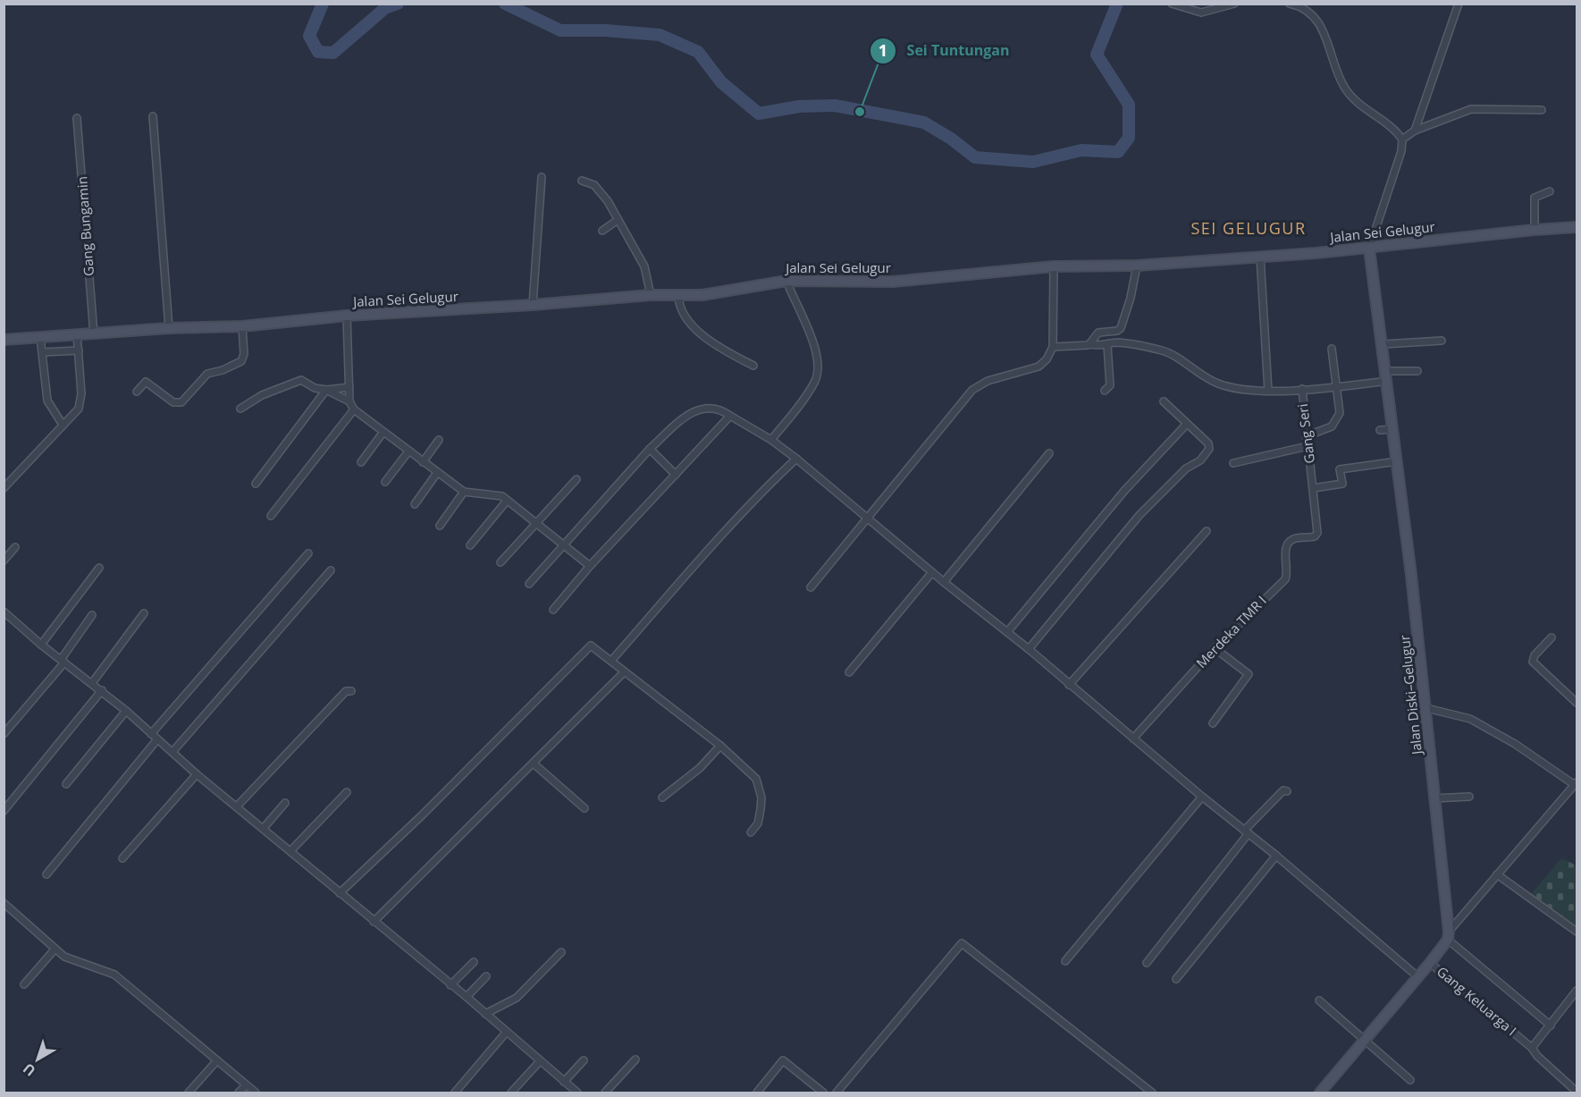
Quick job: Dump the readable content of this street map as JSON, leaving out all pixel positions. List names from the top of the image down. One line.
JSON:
{"streets":{"main road":["Jalan Sei Gelugur","Jalan Diski–Gelugur"],"street":["Gang Bungamin","Gang Seri","Merdeka TMR I","Gang Keluarga I"]},"crossings":[["Gang Bungamin","Jalan Sei Gelugur"],["Jalan Sei Gelugur","Jalan Diski–Gelugur"],["Gang Seri","Merdeka TMR I"],["Gang Seri","Jalan Diski–Gelugur"]],"districts":["SEI GELUGUR"],"places":["Sei Tuntungan"],"north":"bottom left"}
